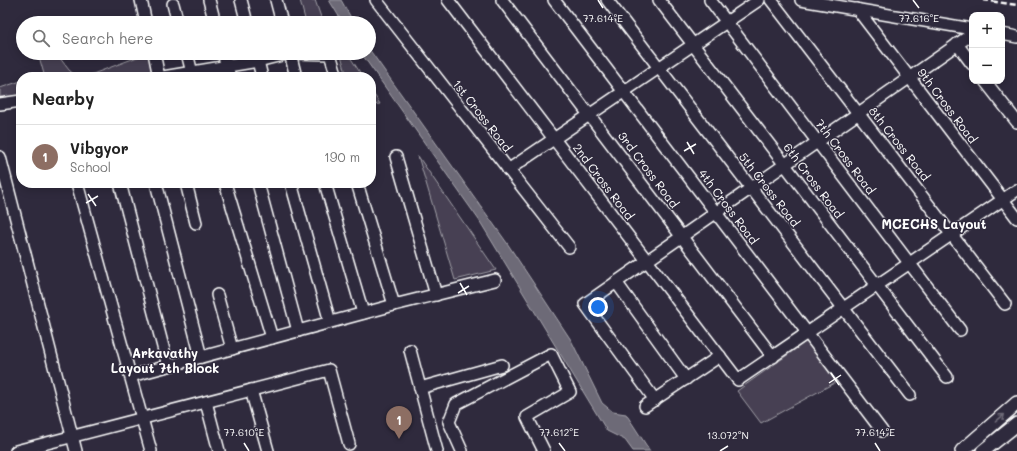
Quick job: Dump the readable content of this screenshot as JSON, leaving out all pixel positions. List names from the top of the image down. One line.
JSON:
{"streets":{"street":["9th Cross Road","1st Cross Road","8th Cross Road","7th Cross Road","3rd Cross Road","6th Cross Road","2nd Cross Road","5th Cross Road","4th Cross Road"]},"crossings":[["3rd Cross Road","2nd Cross Road"]],"districts":["MCECHS Layout","Arkavathy Layout 7th Block"],"page":{"map_buttons":["+","−"],"search":"Search here","heading":"Nearby","list":[{"mark":"1","name":"Vibgyor","note":"School","value":"190 m"}],"pins":"1"},"coordinates":["77.614°E","77.616°E","77.610°E","77.612°E","13.072°N"]}
